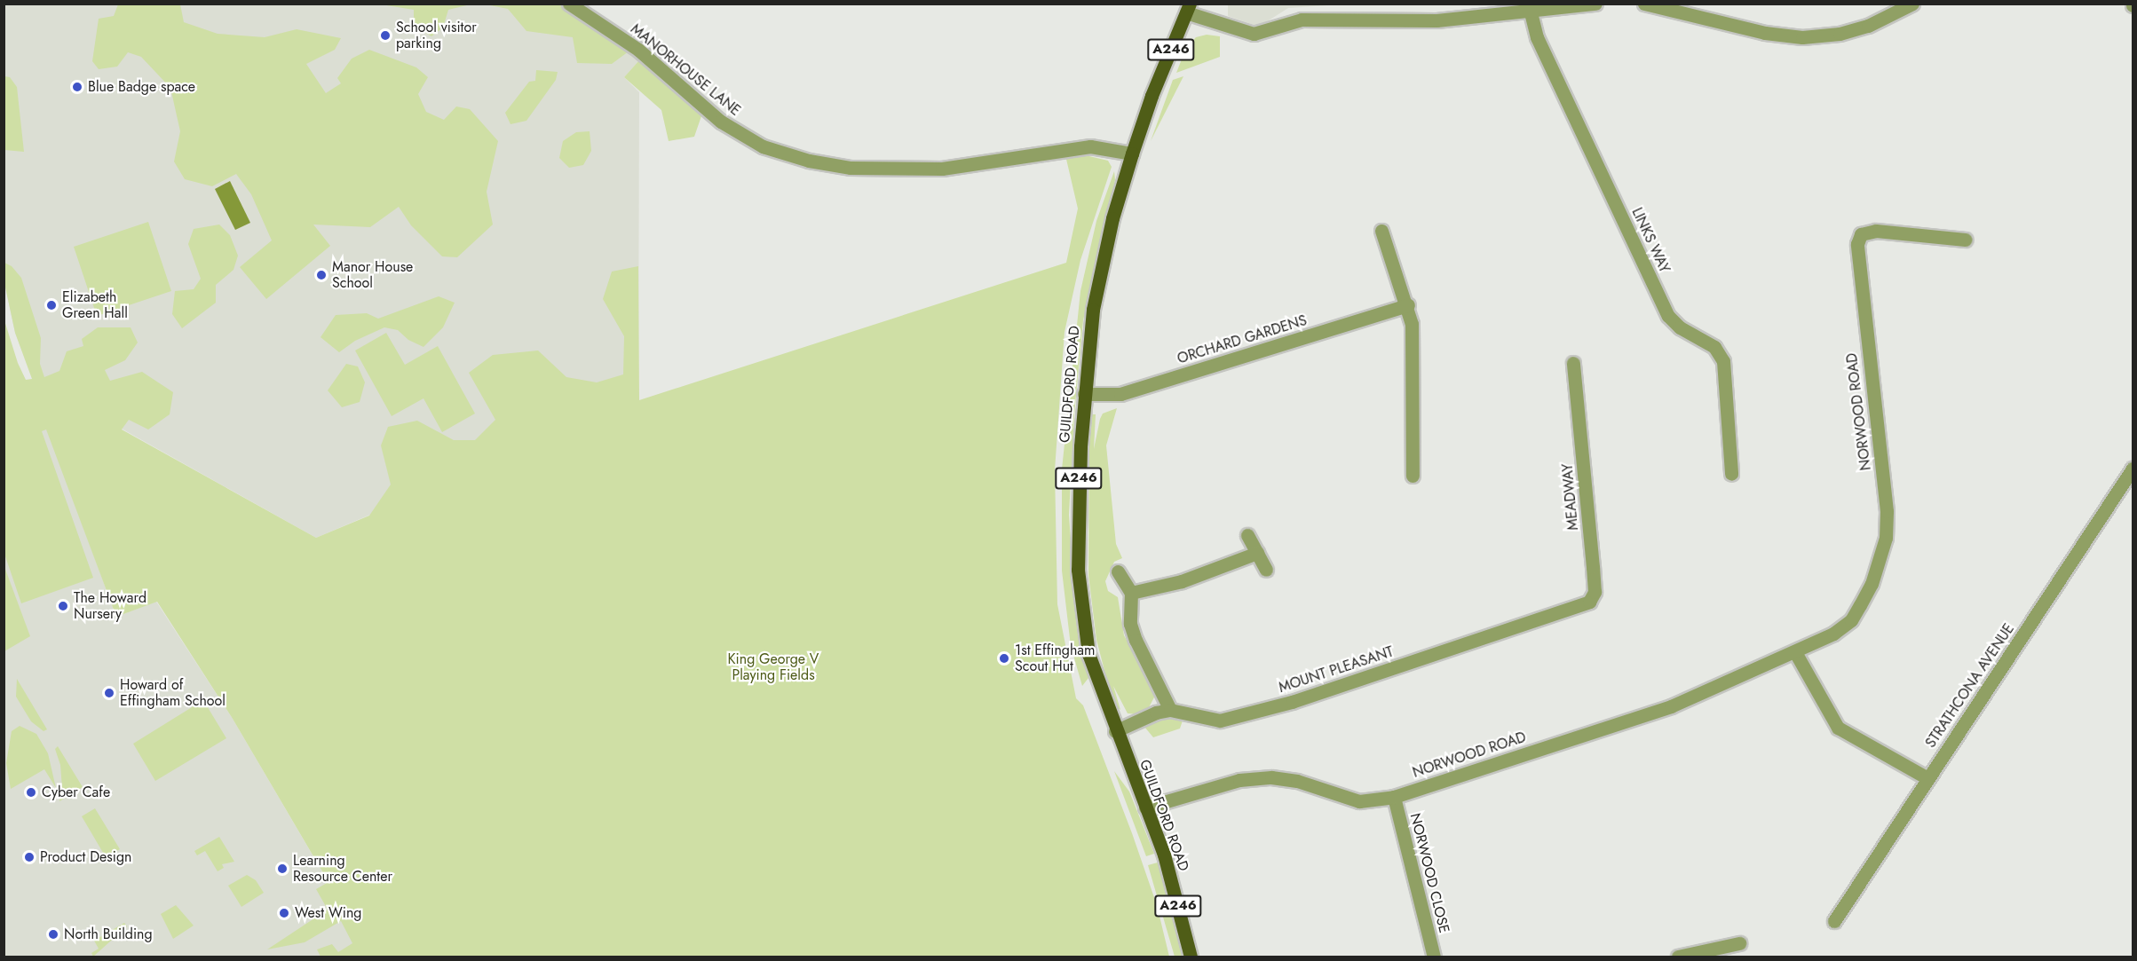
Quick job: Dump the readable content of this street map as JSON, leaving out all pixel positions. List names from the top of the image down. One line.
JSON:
{"streets":{"main road":["A246","GUILDFORD ROAD"],"street":["MANORHOUSE LANE","LINKS WAY","ORCHARD GARDENS","NORWOOD ROAD","MEADWAY","MOUNT PLEASANT","STRATHCONA AVENUE","NORWOOD CLOSE"]},"crossings":[["MANORHOUSE LANE","GUILDFORD ROAD"],["ORCHARD GARDENS","GUILDFORD ROAD"],["GUILDFORD ROAD","NORWOOD ROAD"],["NORWOOD ROAD","NORWOOD CLOSE"],["MEADWAY","MOUNT PLEASANT"]],"parks":["King George V Playing Fields"],"places":["School visitor parking","Blue Badge space","Manor House School","Elizabeth Green Hall","The Howard Nursery","1st Effingham Scout Hut","Howard of Effingham School","Cyber Cafe","Product Design","Learning Resource Center","West Wing","North Building"]}
